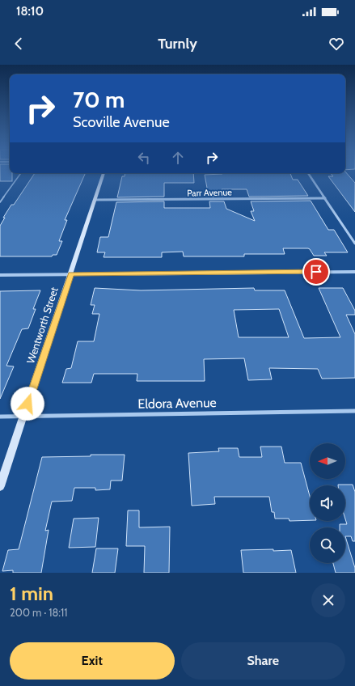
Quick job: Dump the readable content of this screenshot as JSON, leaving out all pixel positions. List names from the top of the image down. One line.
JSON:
{"streets":{"street":["Parr Avenue","Wentworth Street","Eldora Avenue"]},"crossings":[["Parr Avenue","Wentworth Street"],["Wentworth Street","Eldora Avenue"]],"north":"left","page":{"status":"18:10","header":"Turnly","turn":["70 m","Scoville Avenue"],"heading":["1 min","200 m · 18:11"],"buttons":["Exit","Share"]}}
